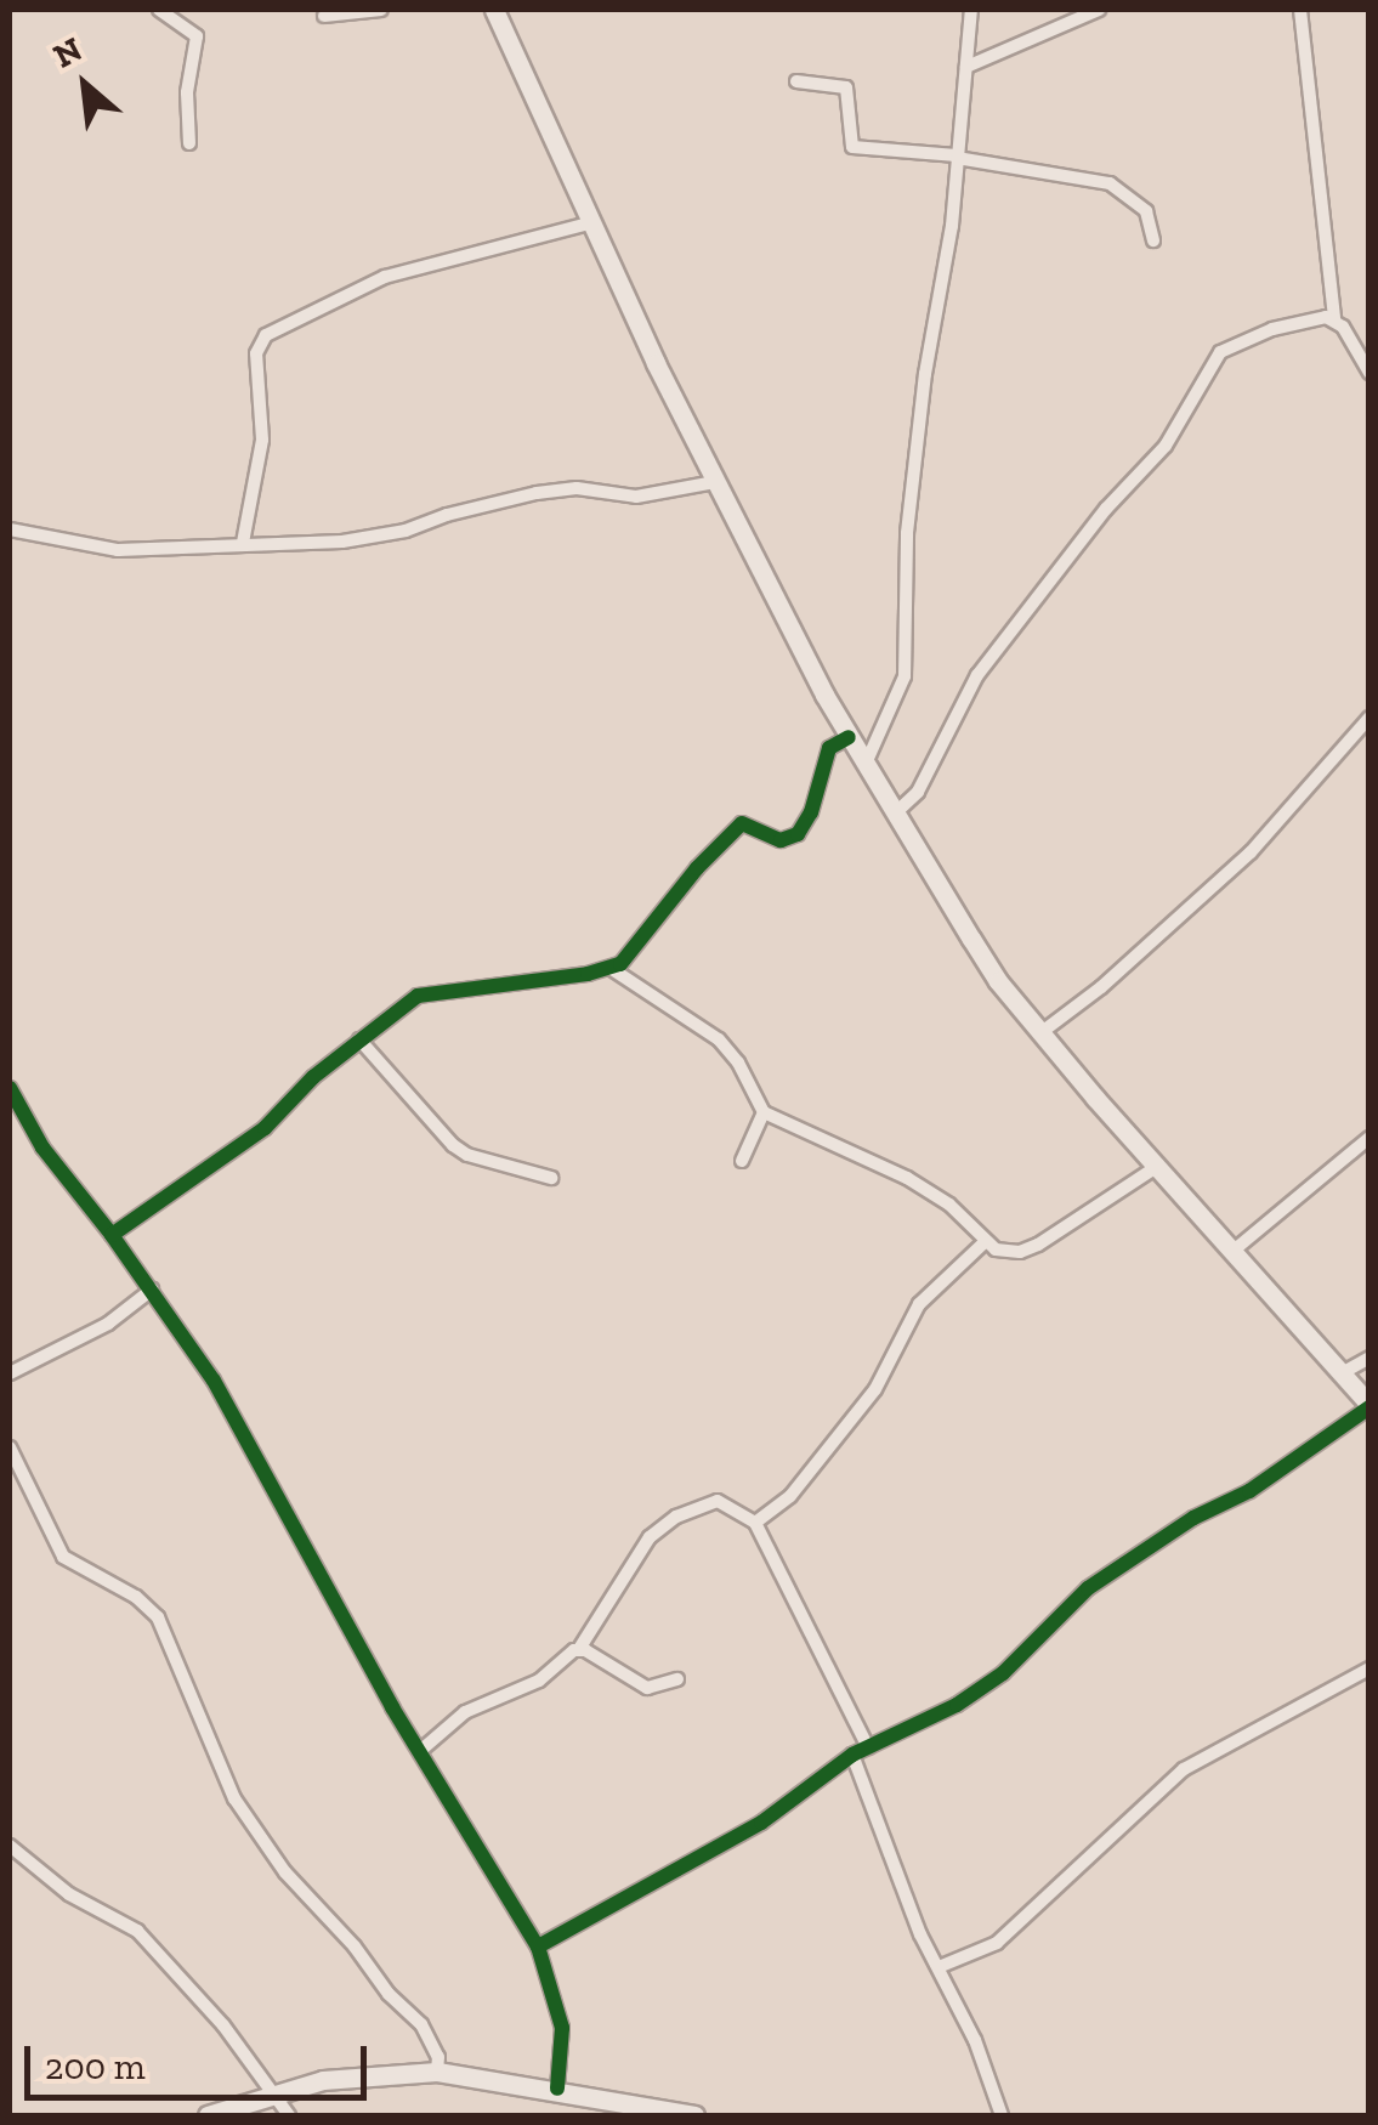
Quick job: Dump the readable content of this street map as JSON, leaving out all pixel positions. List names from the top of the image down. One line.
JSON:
{"scale_bar":"200 m","north":"top left"}
